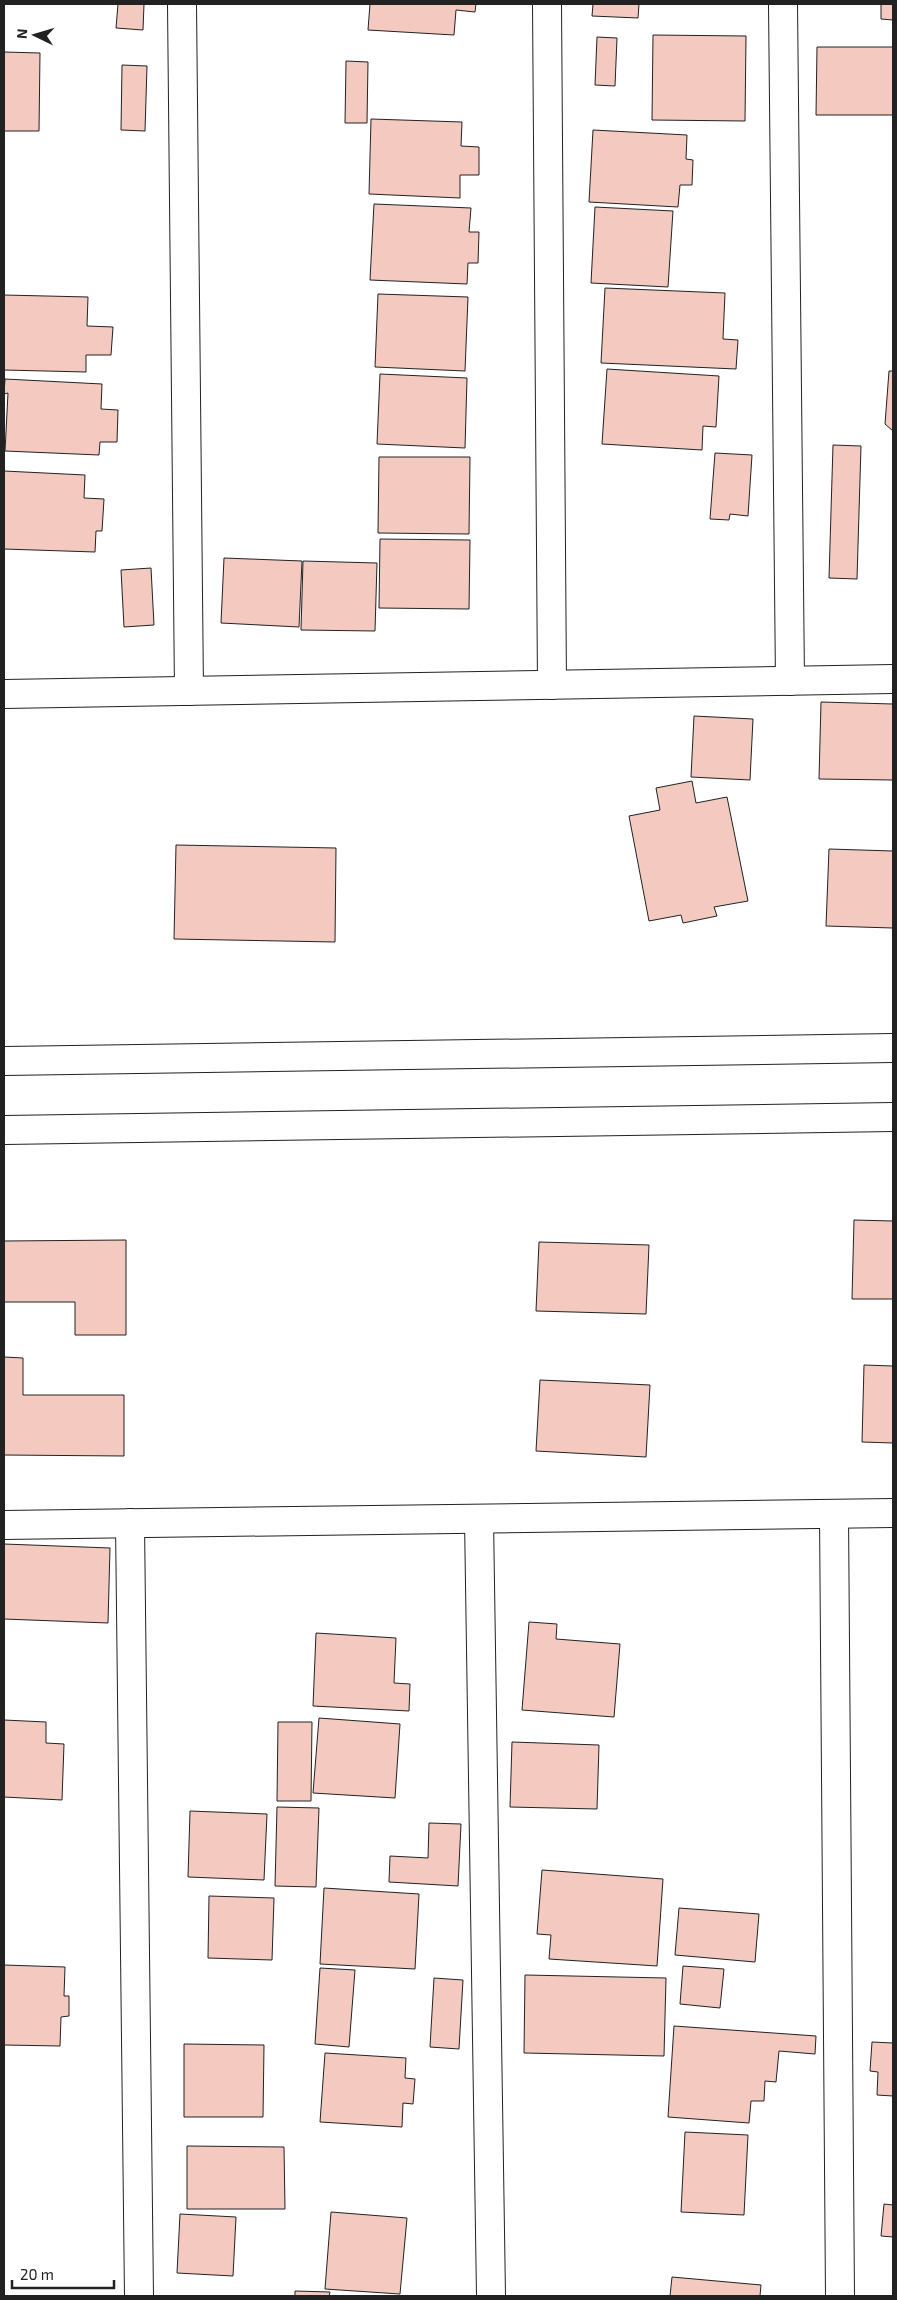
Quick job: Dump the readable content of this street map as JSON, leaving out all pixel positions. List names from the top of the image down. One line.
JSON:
{"scale_bar":"20 m","north":"left"}
